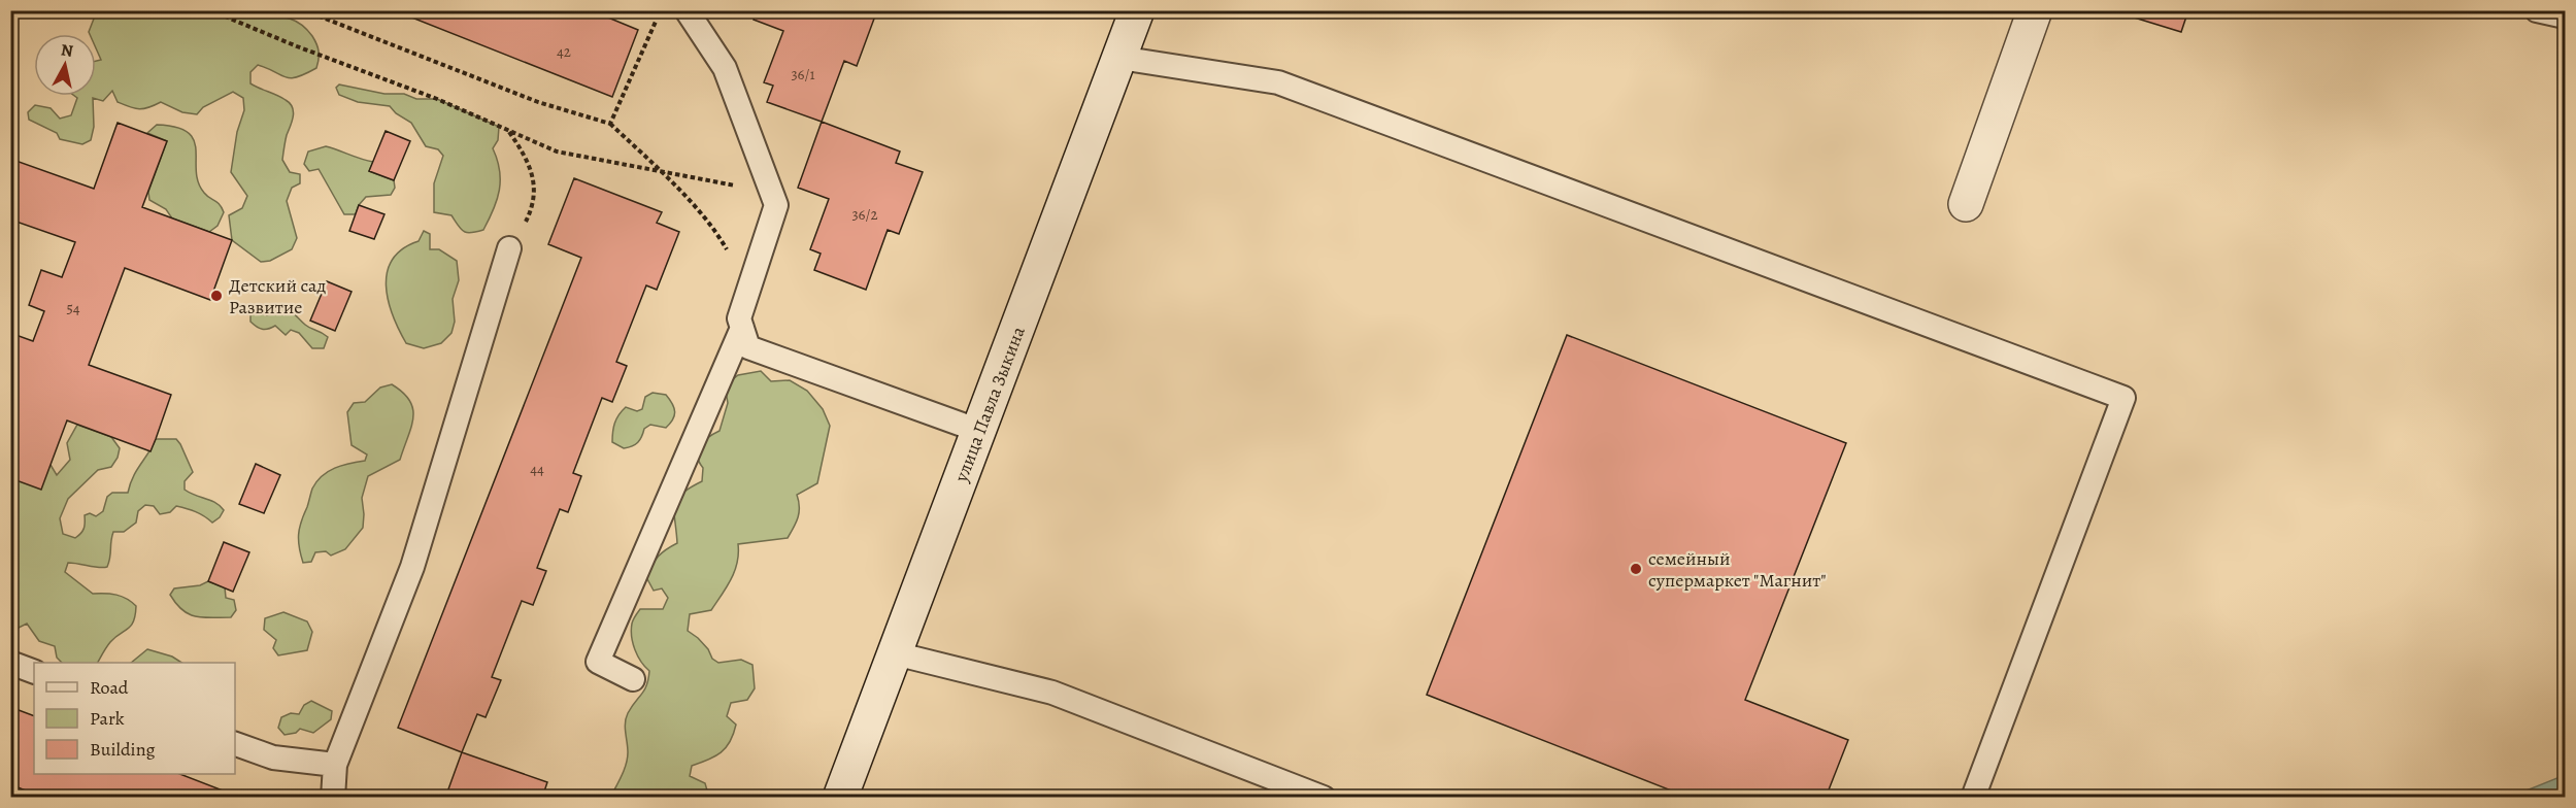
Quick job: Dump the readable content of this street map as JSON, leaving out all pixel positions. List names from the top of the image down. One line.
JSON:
{"streets":{"main road":["улица Павла Зыкина"]},"places":["Детский сад Развитие","семейный супермаркет \"Магнит\""],"house_numbers":["42","36/1","36/2","54","44"],"legend":["Road","Park","Building"],"north":"top"}
